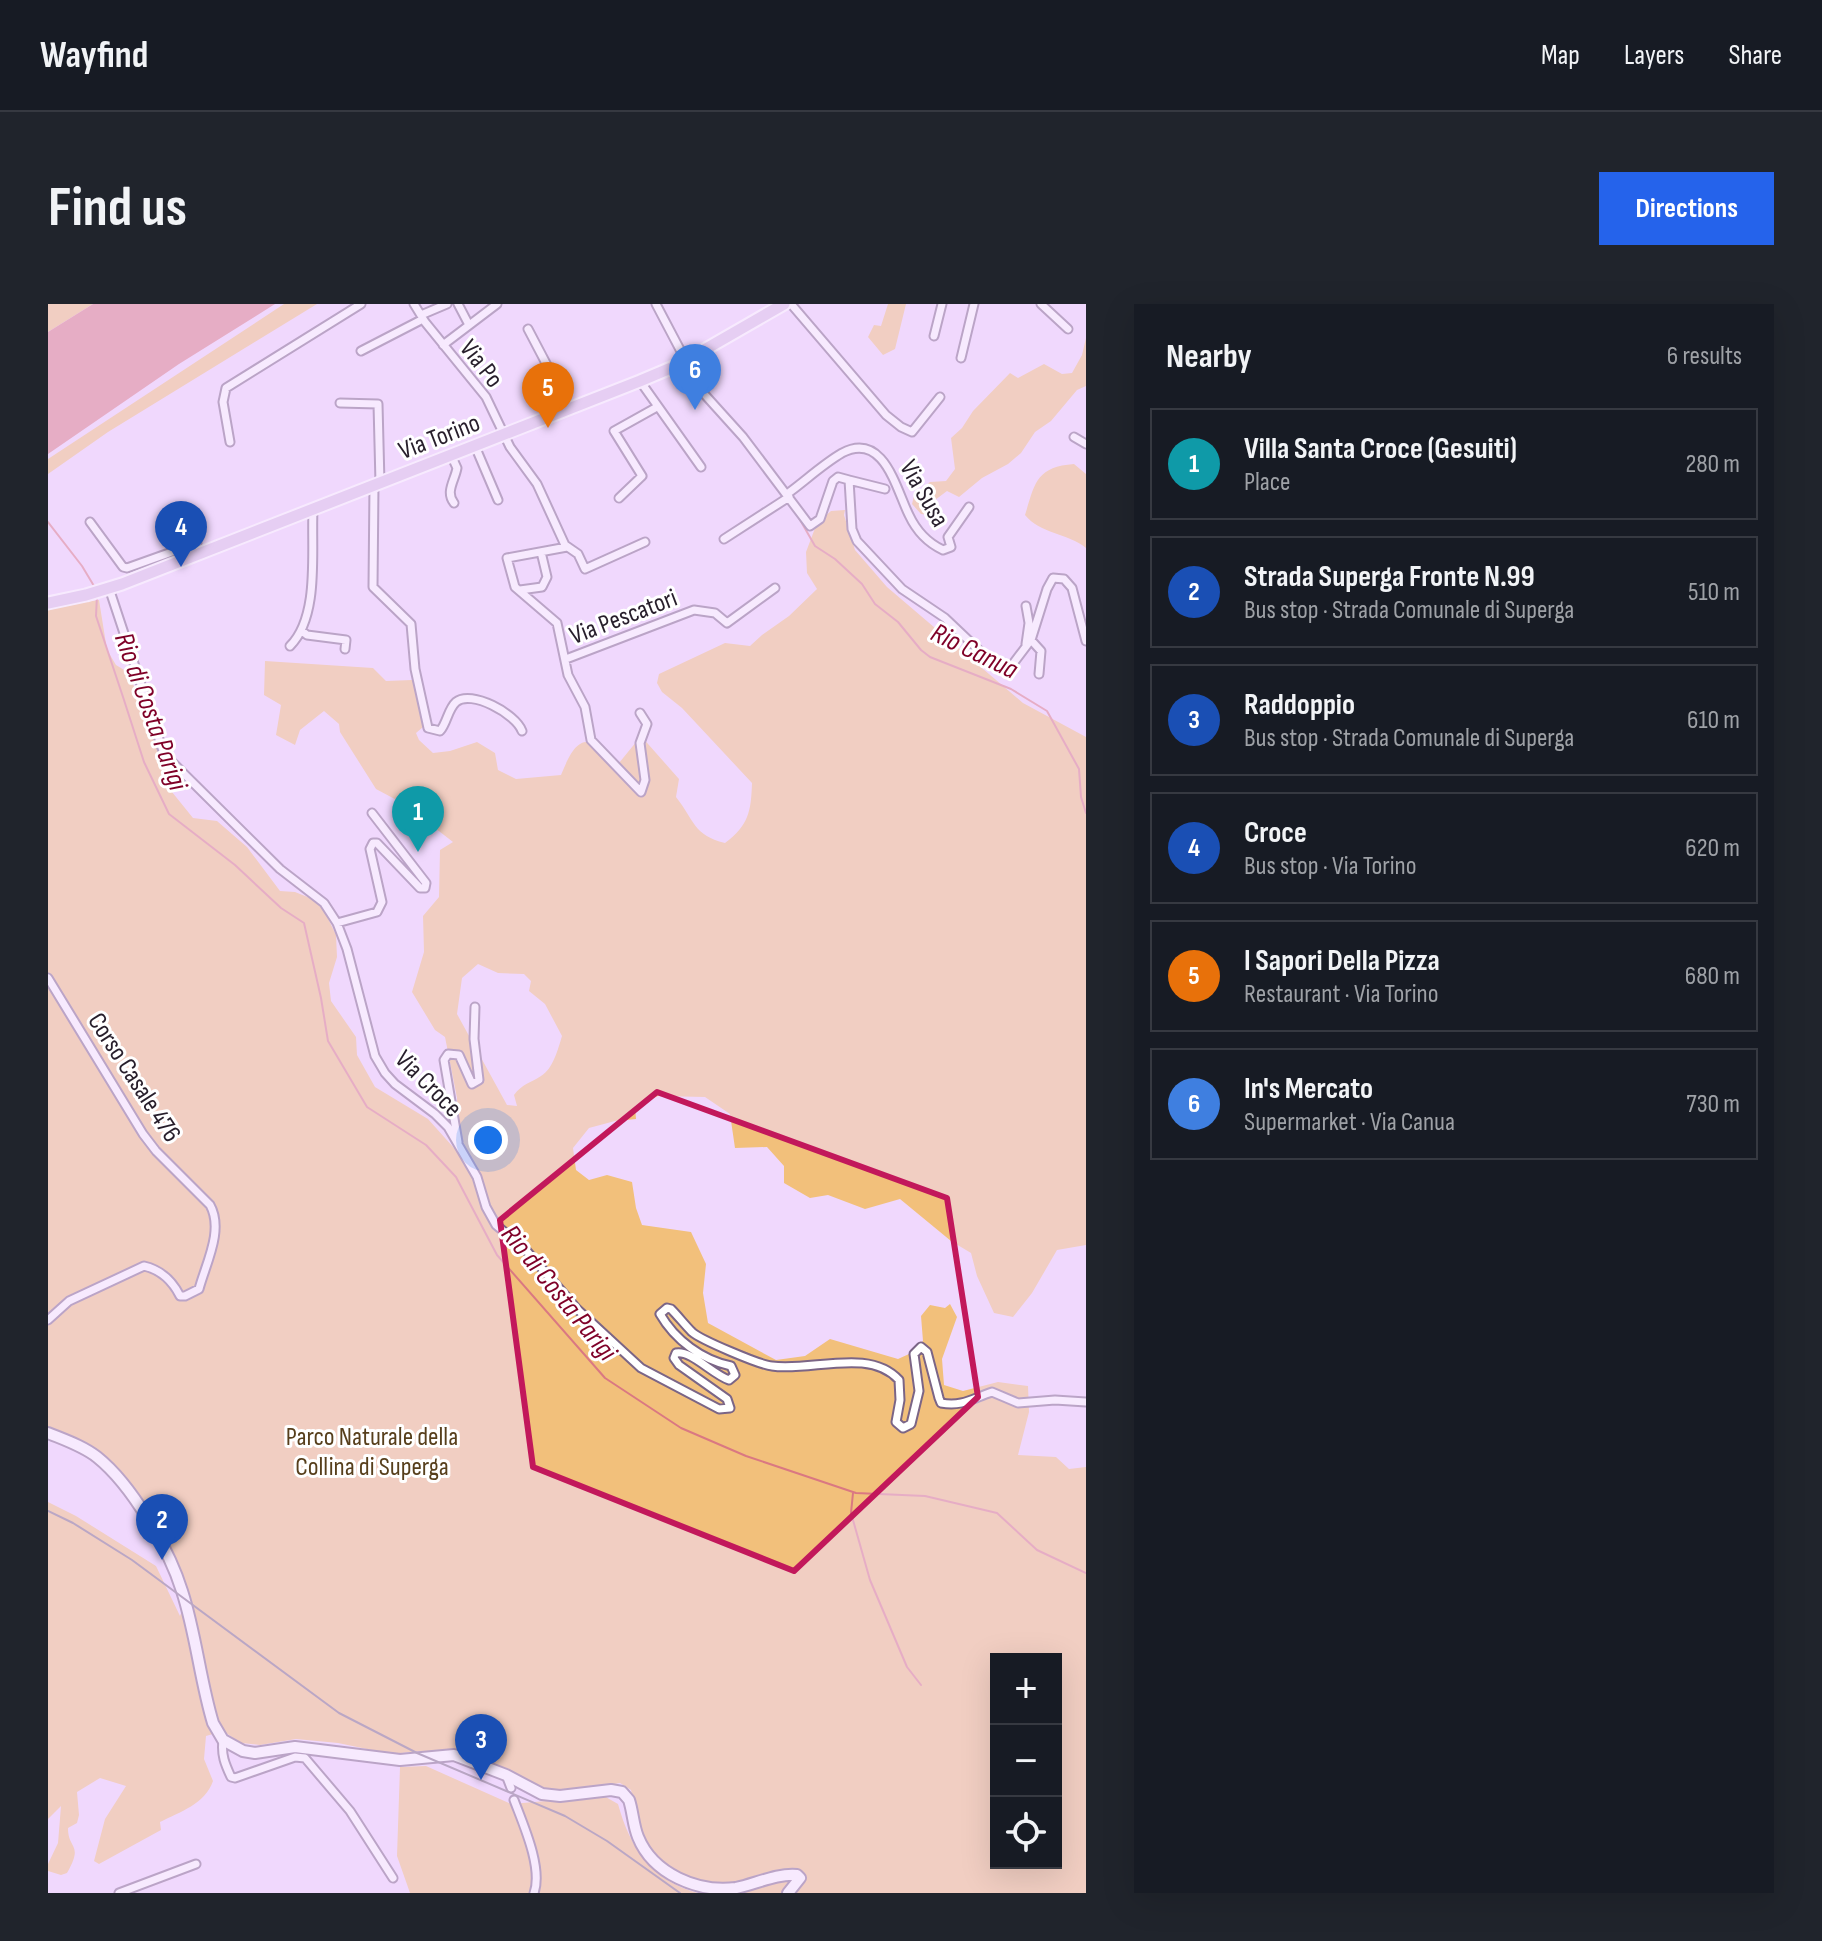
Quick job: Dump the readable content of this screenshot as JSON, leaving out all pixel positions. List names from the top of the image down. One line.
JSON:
{"streets":{"main road":["Via Torino"],"street":["Via Po","Via Susa","Via Pescatori","Corso Casale 476","Via Croce"]},"crossings":[["Via Po","Via Torino"],["Via Torino","Via Croce"]],"water":["Rio Canua","Rio di Costa Parigi"],"parks":["Parco Naturale della Collina di Superga"],"page":{"header":"Wayfind","nav":["Map","Layers","Share"],"buttons":"Directions","title":"Find us","heading":["Nearby","6 results"],"pins":["6","5","4","1","2","3"],"list":[{"mark":"1","name":"Villa Santa Croce (Gesuiti)","note":"Place","value":"280 m"},{"mark":"2","name":"Strada Superga Fronte N.99","note":"Bus stop · Strada Comunale di Superga","value":"510 m"},{"mark":"3","name":"Raddoppio","note":"Bus stop · Strada Comunale di Superga","value":"610 m"},{"mark":"4","name":"Croce","note":"Bus stop · Via Torino","value":"620 m"},{"mark":"5","name":"I Sapori Della Pizza","note":"Restaurant · Via Torino","value":"680 m"},{"mark":"6","name":"In's Mercato","note":"Supermarket · Via Canua","value":"730 m"}],"map_buttons":["+","−"]}}
